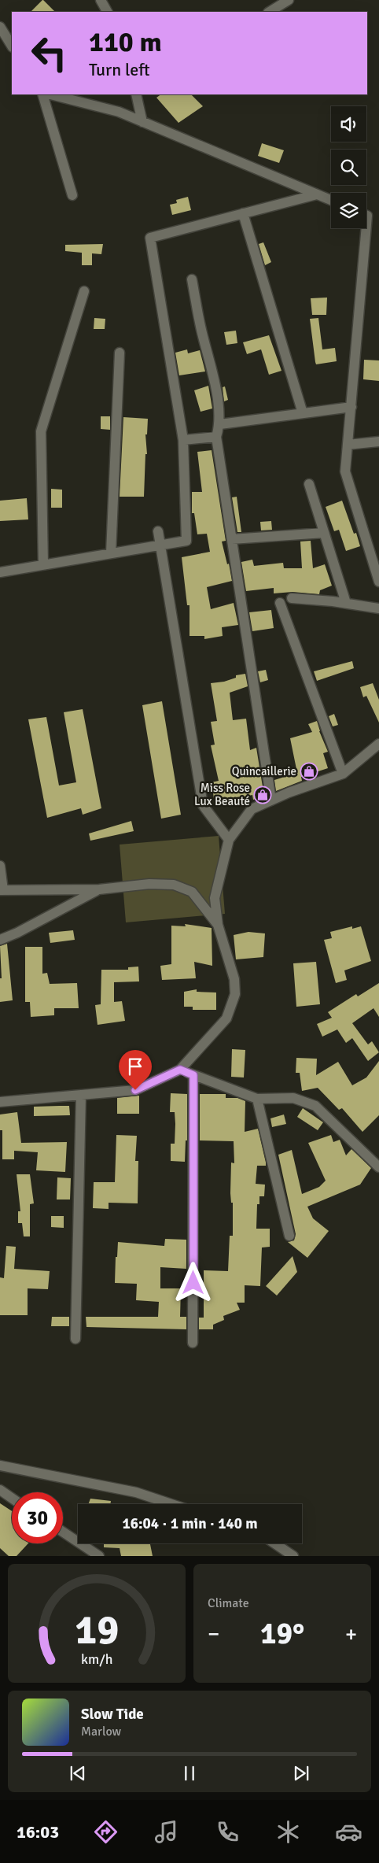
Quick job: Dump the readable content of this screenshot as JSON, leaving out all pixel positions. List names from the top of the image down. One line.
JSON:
{"places":{"shop":["Quincaillerie","Miss Rose Lux Beauté"]},"page":{"turn":["110 m","Turn left"],"limit":"30","trip":"16:04 · 1 min · 140 m","tile":"Climate","heat":["−","19°","+"],"song":["Slow Tide","Marlow"],"tabs":"16:03","gauge":["19","km/h"]}}
